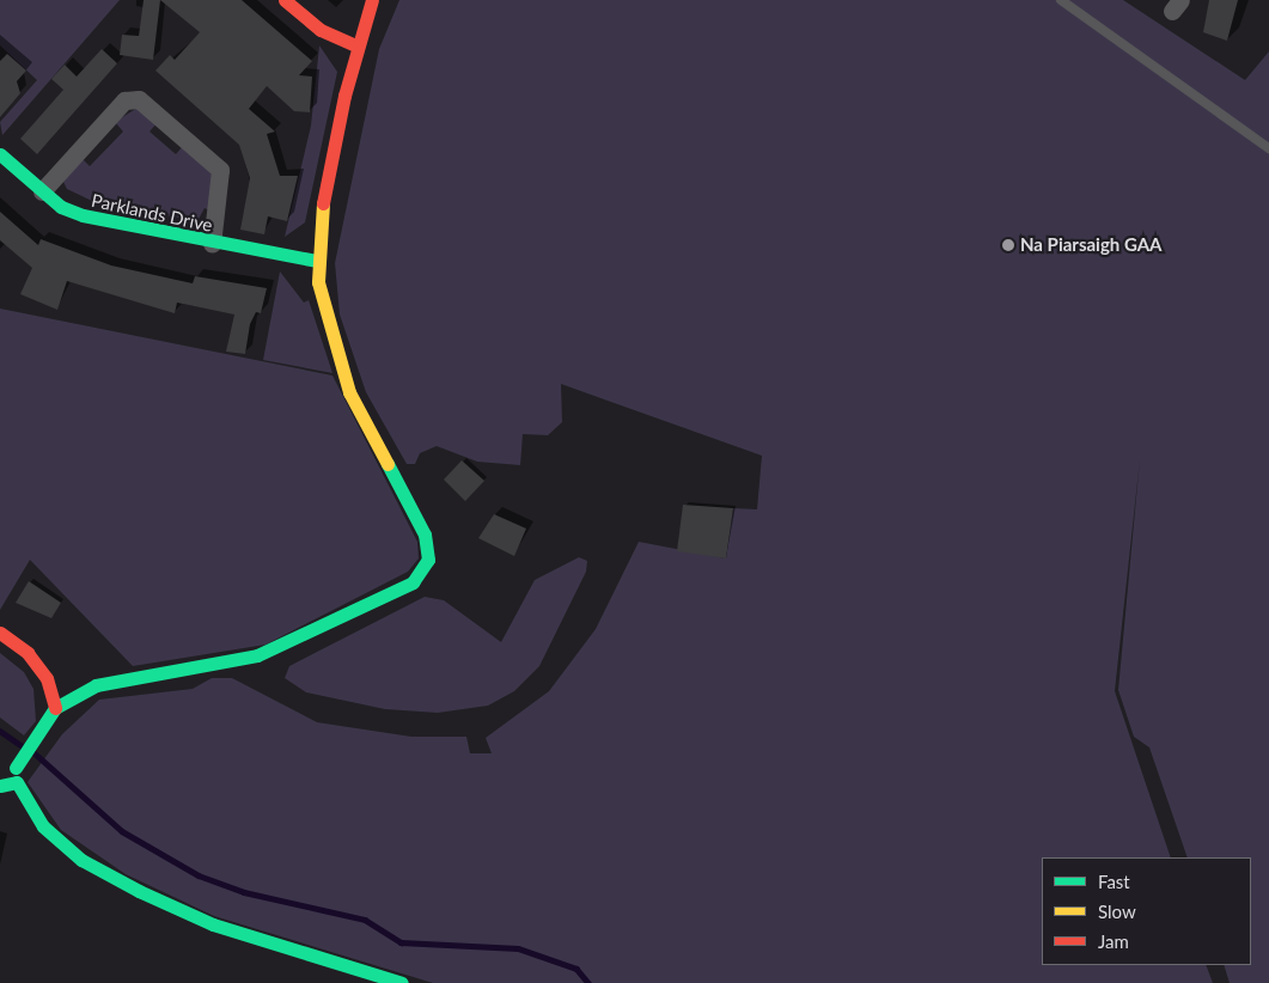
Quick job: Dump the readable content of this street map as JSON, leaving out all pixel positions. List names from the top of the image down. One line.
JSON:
{"streets":{"street":["Parklands Drive"]},"places":["Na Piarsaigh GAA"],"legend":["Fast","Slow","Jam"]}
